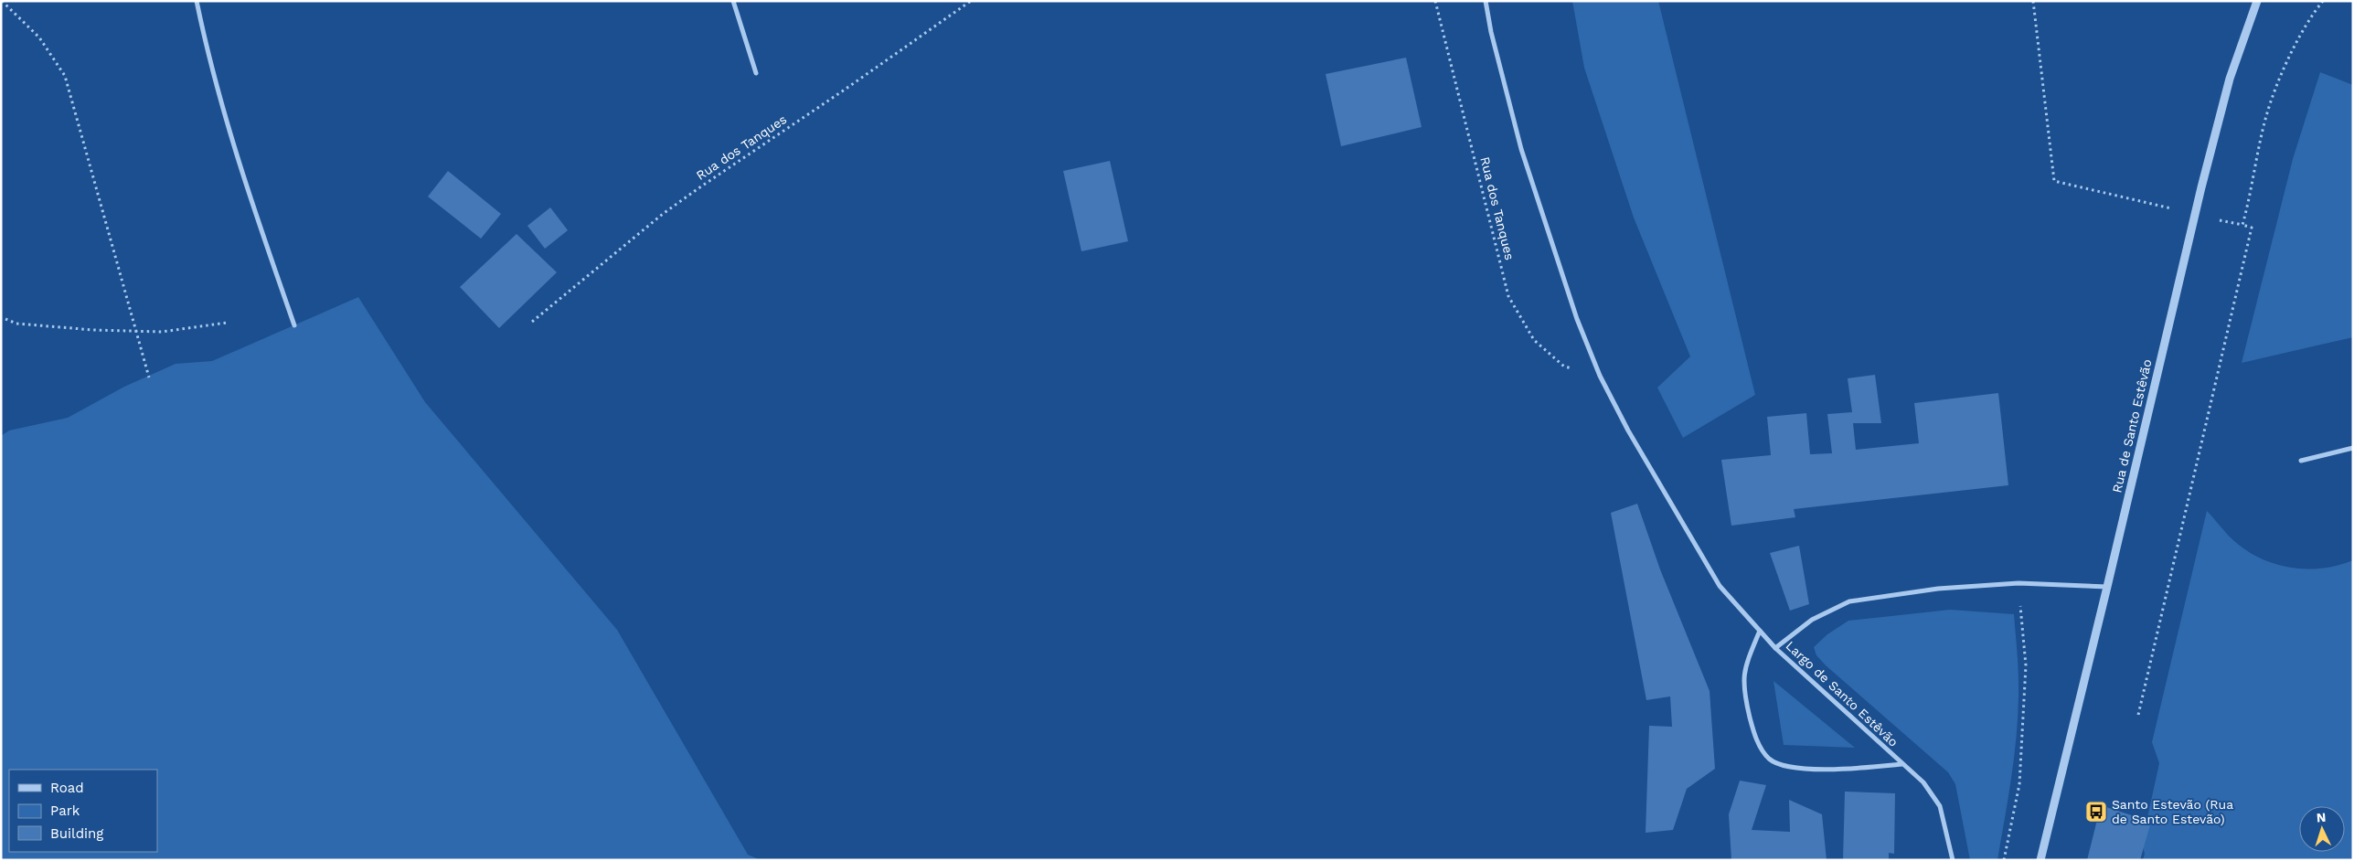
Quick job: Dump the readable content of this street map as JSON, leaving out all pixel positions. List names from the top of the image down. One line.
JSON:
{"streets":{"street":["Rua de Santo Estêvão","Largo de Santo Estêvão"],"path":["Rua dos Tanques"]},"crossings":[["Rua de Santo Estêvão","Largo de Santo Estêvão"]],"places":{"bus stop":["Santo Estevão (Rua de Santo Estevão)"]},"legend":["Road","Park","Building"],"north":"top"}
